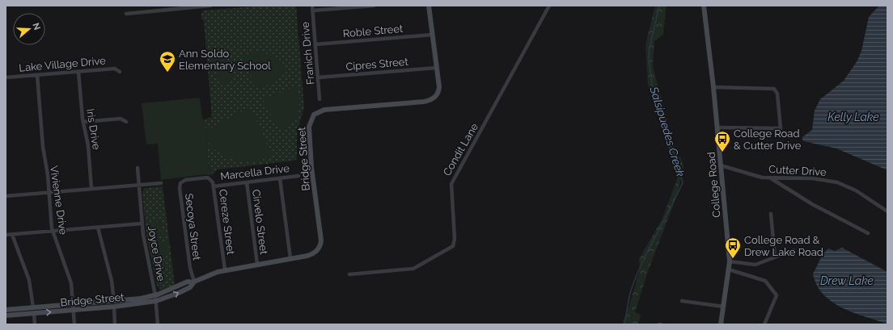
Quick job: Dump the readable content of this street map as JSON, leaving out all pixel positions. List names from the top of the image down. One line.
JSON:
{"streets":{"street":["Roble Street","Franich Drive","Lake Village Drive","Cipres Street","Iris Drive","Condit Lane","Bridge Street","Cutter Drive","Marcella Drive","College Road","Vivienne Drive","Cereze Street","Cirvelo Street","Secoya Street","Joyce Drive"]},"crossings":[["Roble Street","Franich Drive"],["Roble Street","Bridge Street"],["Franich Drive","Cipres Street"],["Lake Village Drive","Iris Drive"],["Lake Village Drive","Vivienne Drive"],["Cipres Street","Bridge Street"],["Bridge Street","Vivienne Drive"],["Bridge Street","Cereze Street"],["Bridge Street","Cirvelo Street"],["Bridge Street","Secoya Street"],["Bridge Street","Joyce Drive"],["Cutter Drive","College Road"],["Marcella Drive","Cereze Street"],["Marcella Drive","Cirvelo Street"],["Cereze Street","Secoya Street"]],"water":["Kelly Lake","Salsipuedes Creek","Drew Lake"],"places":{"school or university":["Ann Soldo Elementary School"],"bus stop":["College Road & Cutter Drive","College Road & Drew Lake Road"]},"north":"right"}
